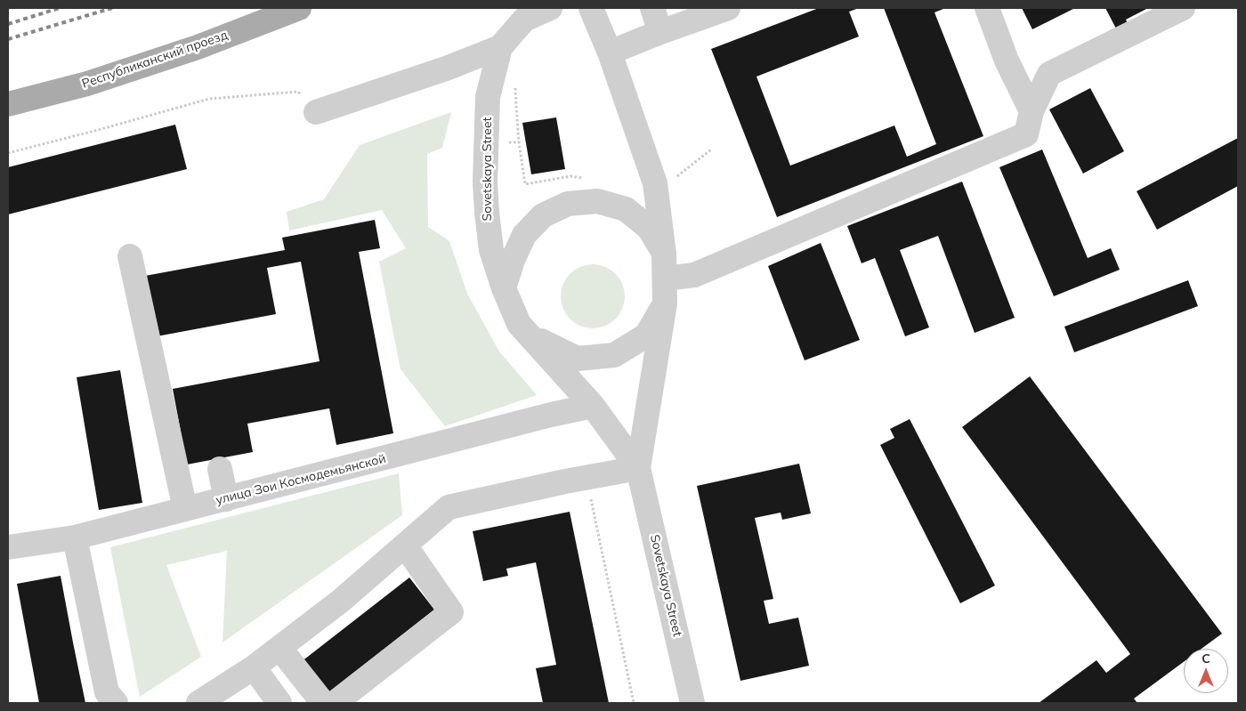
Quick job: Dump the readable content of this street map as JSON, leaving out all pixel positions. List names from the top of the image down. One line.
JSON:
{"streets":{"main road":["Республиканский проезд"],"street":["Sovetskaya Street","улица Зои Космодемьянской"]},"crossings":[["Sovetskaya Street","улица Зои Космодемьянской"]],"north":"top"}
